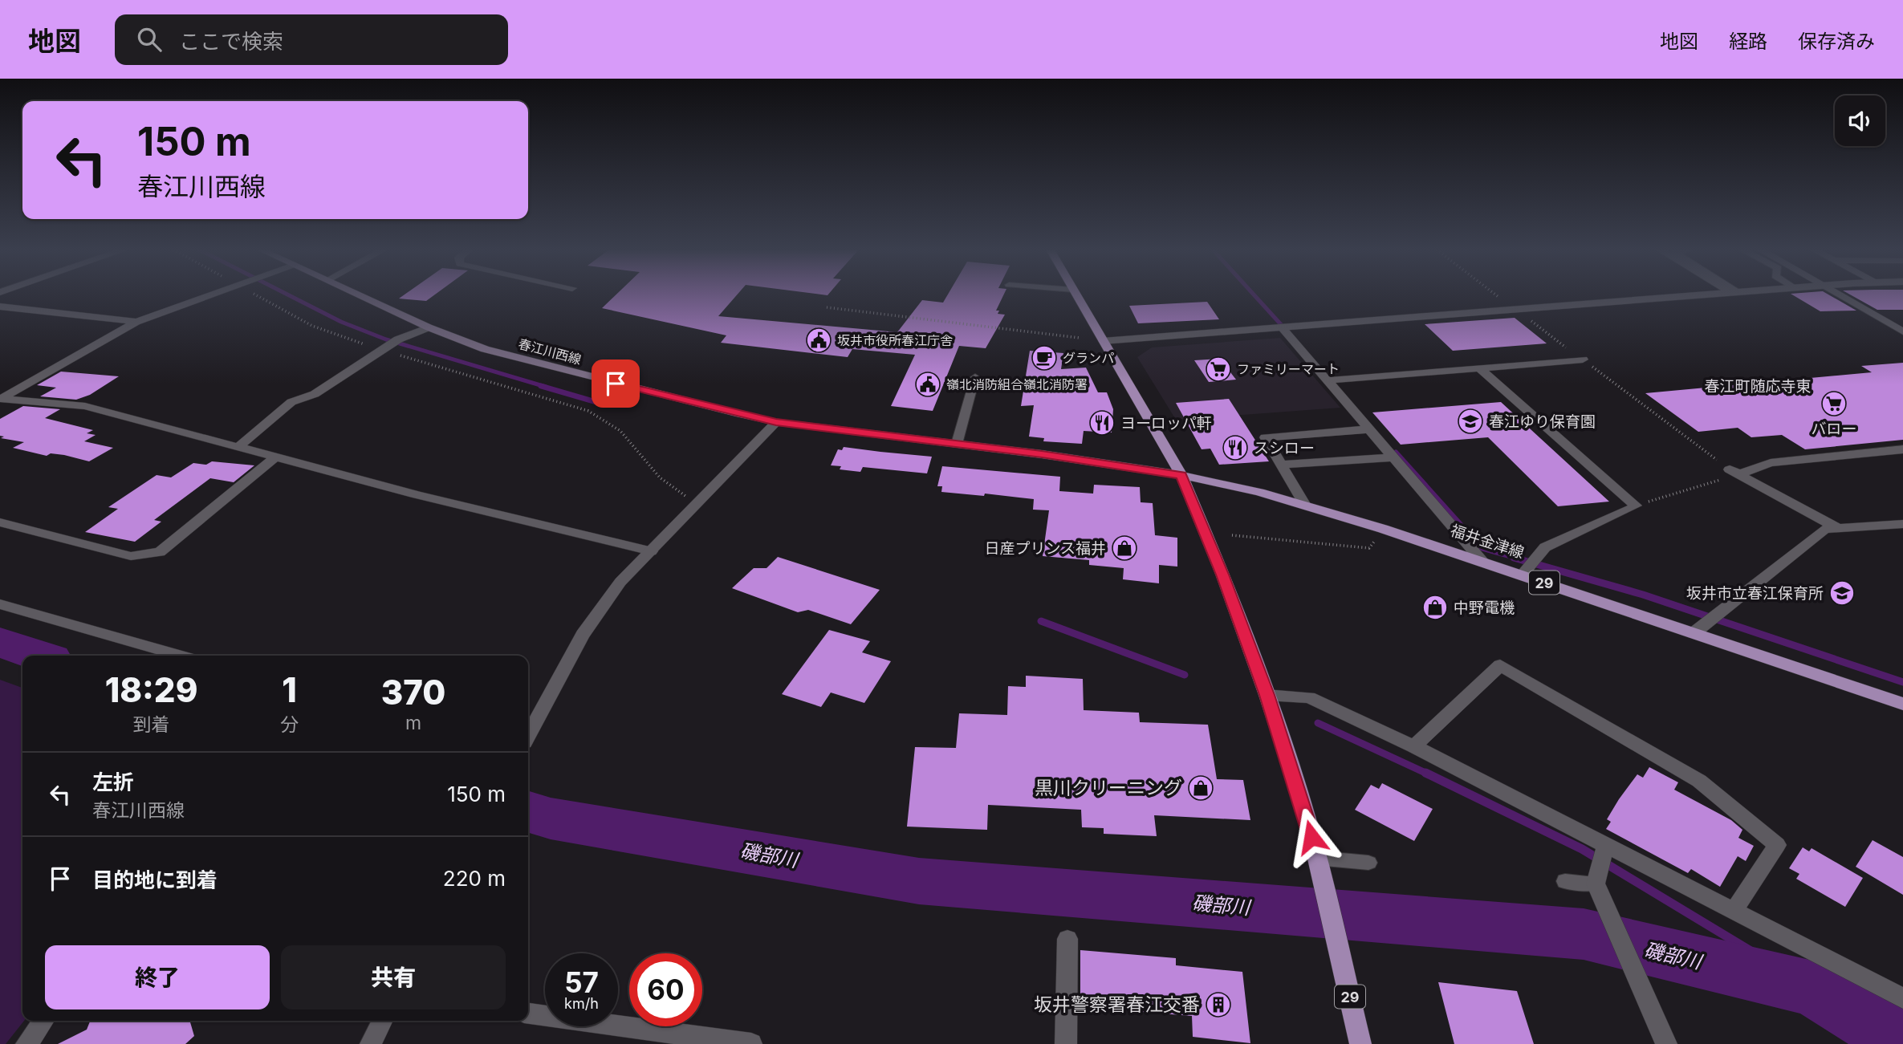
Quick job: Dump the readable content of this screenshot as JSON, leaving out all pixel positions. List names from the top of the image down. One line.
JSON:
{"streets":{"main road":["春江川西線","福井金津線","29"]},"crossings":[["春江川西線","福井金津線"],["春江川西線","29"],["福井金津線","29"]],"districts":["春江町随応寺東"],"water":["磯部川"],"places":{"public building":["坂井市役所春江庁舎","嶺北消防組合嶺北消防署"],"cafe":["グランパ"],"supermarket":["ファミリーマート","バロー"],"school or university":["春江ゆり保育園","坂井市立春江保育所"],"restaurant":["ヨーロッパ軒","スシロー"],"shop":["日産プリンス福井","中野電機","黒川クリーニング"],"building":["坂井警察署春江交番"]},"page":{"header":"地図","search":"ここで検索","nav":["地図","経路","保存済み"],"turn":["150 m","春江川西線"],"eta":["18:29","到着","1","分","370","m"],"list":[{"name":"左折","note":"春江川西線","value":"150 m"},{"name":"目的地に到着","value":"220 m"}],"buttons":["終了","共有"],"speed":"57 km/h","limit":"60"}}
